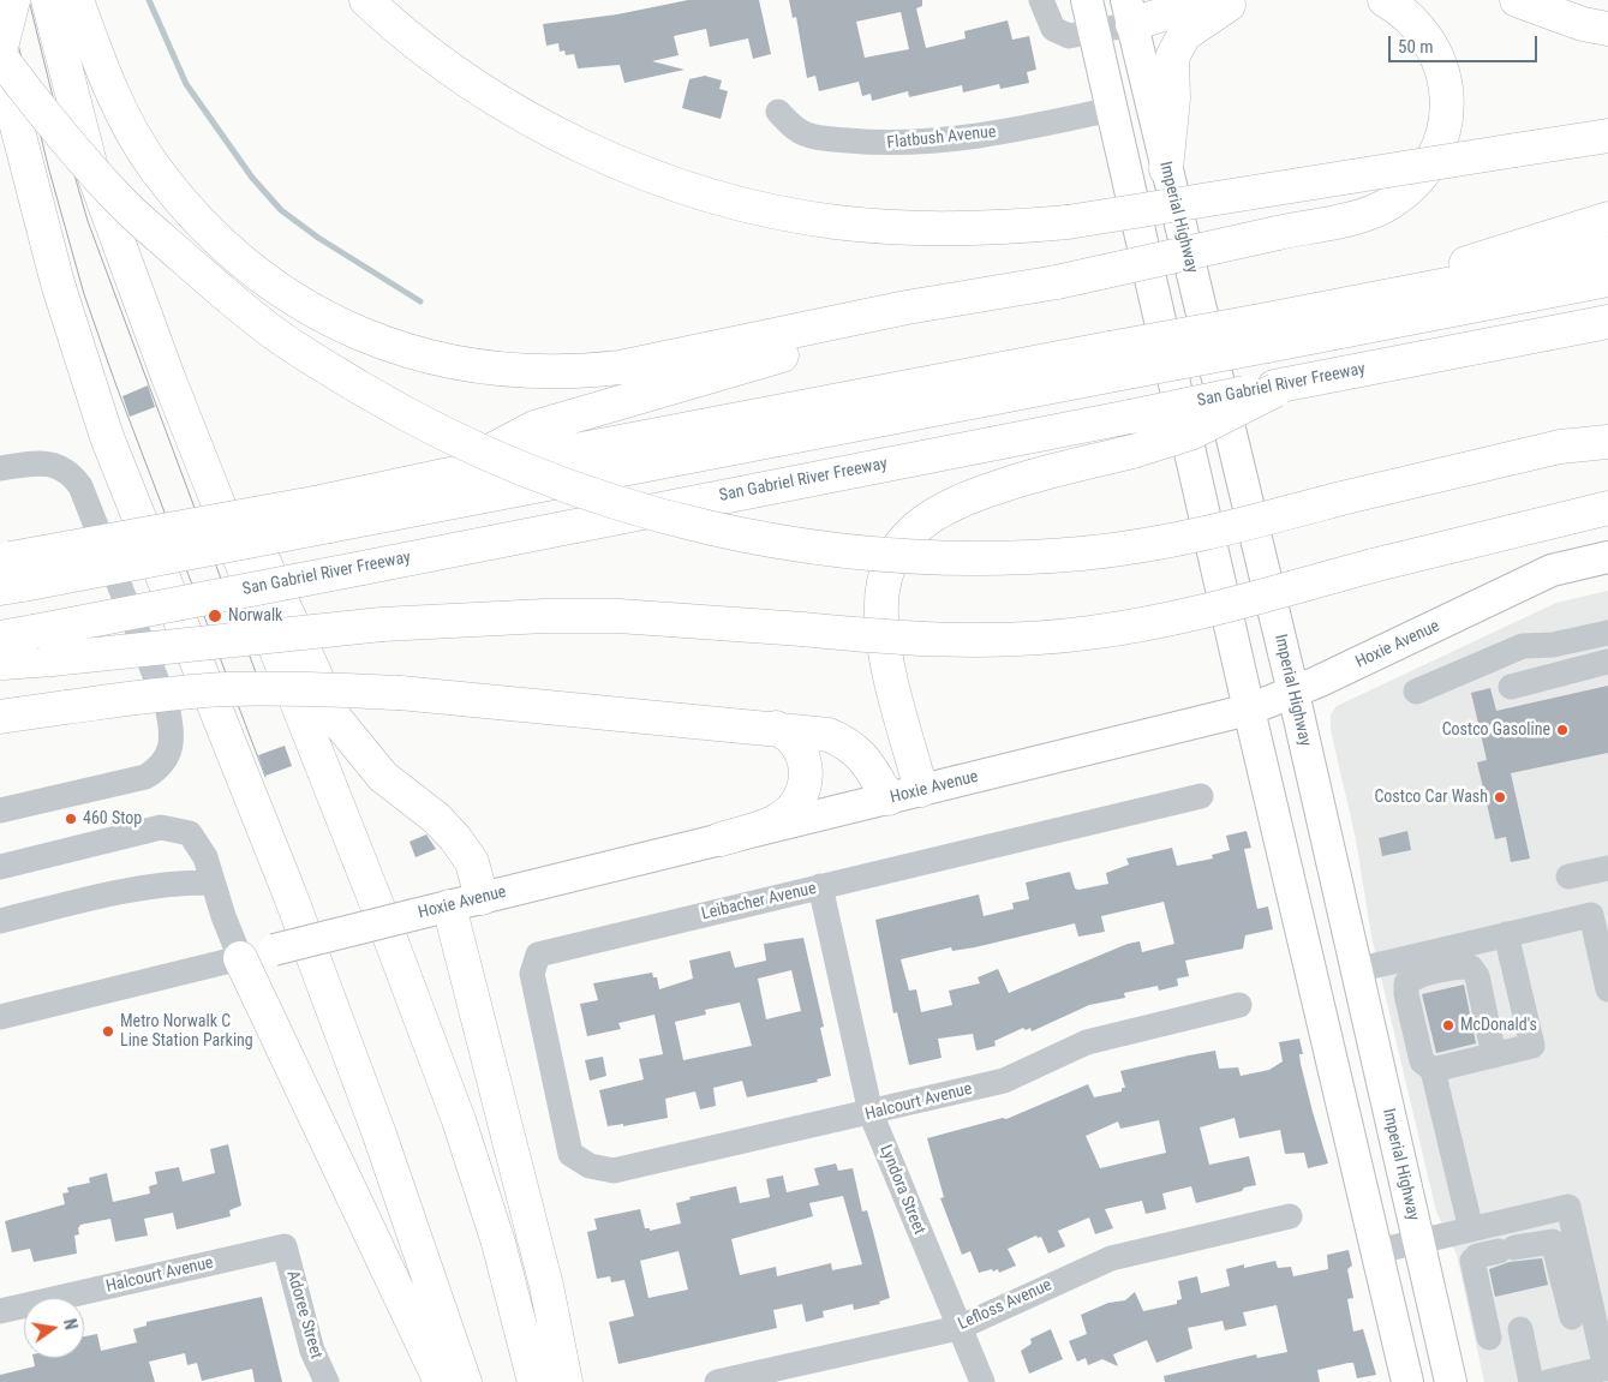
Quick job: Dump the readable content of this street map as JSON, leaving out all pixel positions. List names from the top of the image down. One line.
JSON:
{"streets":{"highway":["San Gabriel River Freeway"],"main road":["Imperial Highway","Hoxie Avenue"],"street":["Flatbush Avenue","Leibacher Avenue","Halcourt Avenue","Lyndora Street","Lefloss Avenue","Adoree Street"]},"crossings":[["Imperial Highway","Hoxie Avenue"],["Leibacher Avenue","Halcourt Avenue"],["Leibacher Avenue","Lyndora Street"],["Halcourt Avenue","Lyndora Street"],["Halcourt Avenue","Adoree Street"],["Lyndora Street","Lefloss Avenue"]],"places":["Norwalk","Costco Gasoline","Costco Car Wash","460 Stop","McDonald's","Metro Norwalk C Line Station Parking"],"scale_bar":"50 m","north":"right"}
